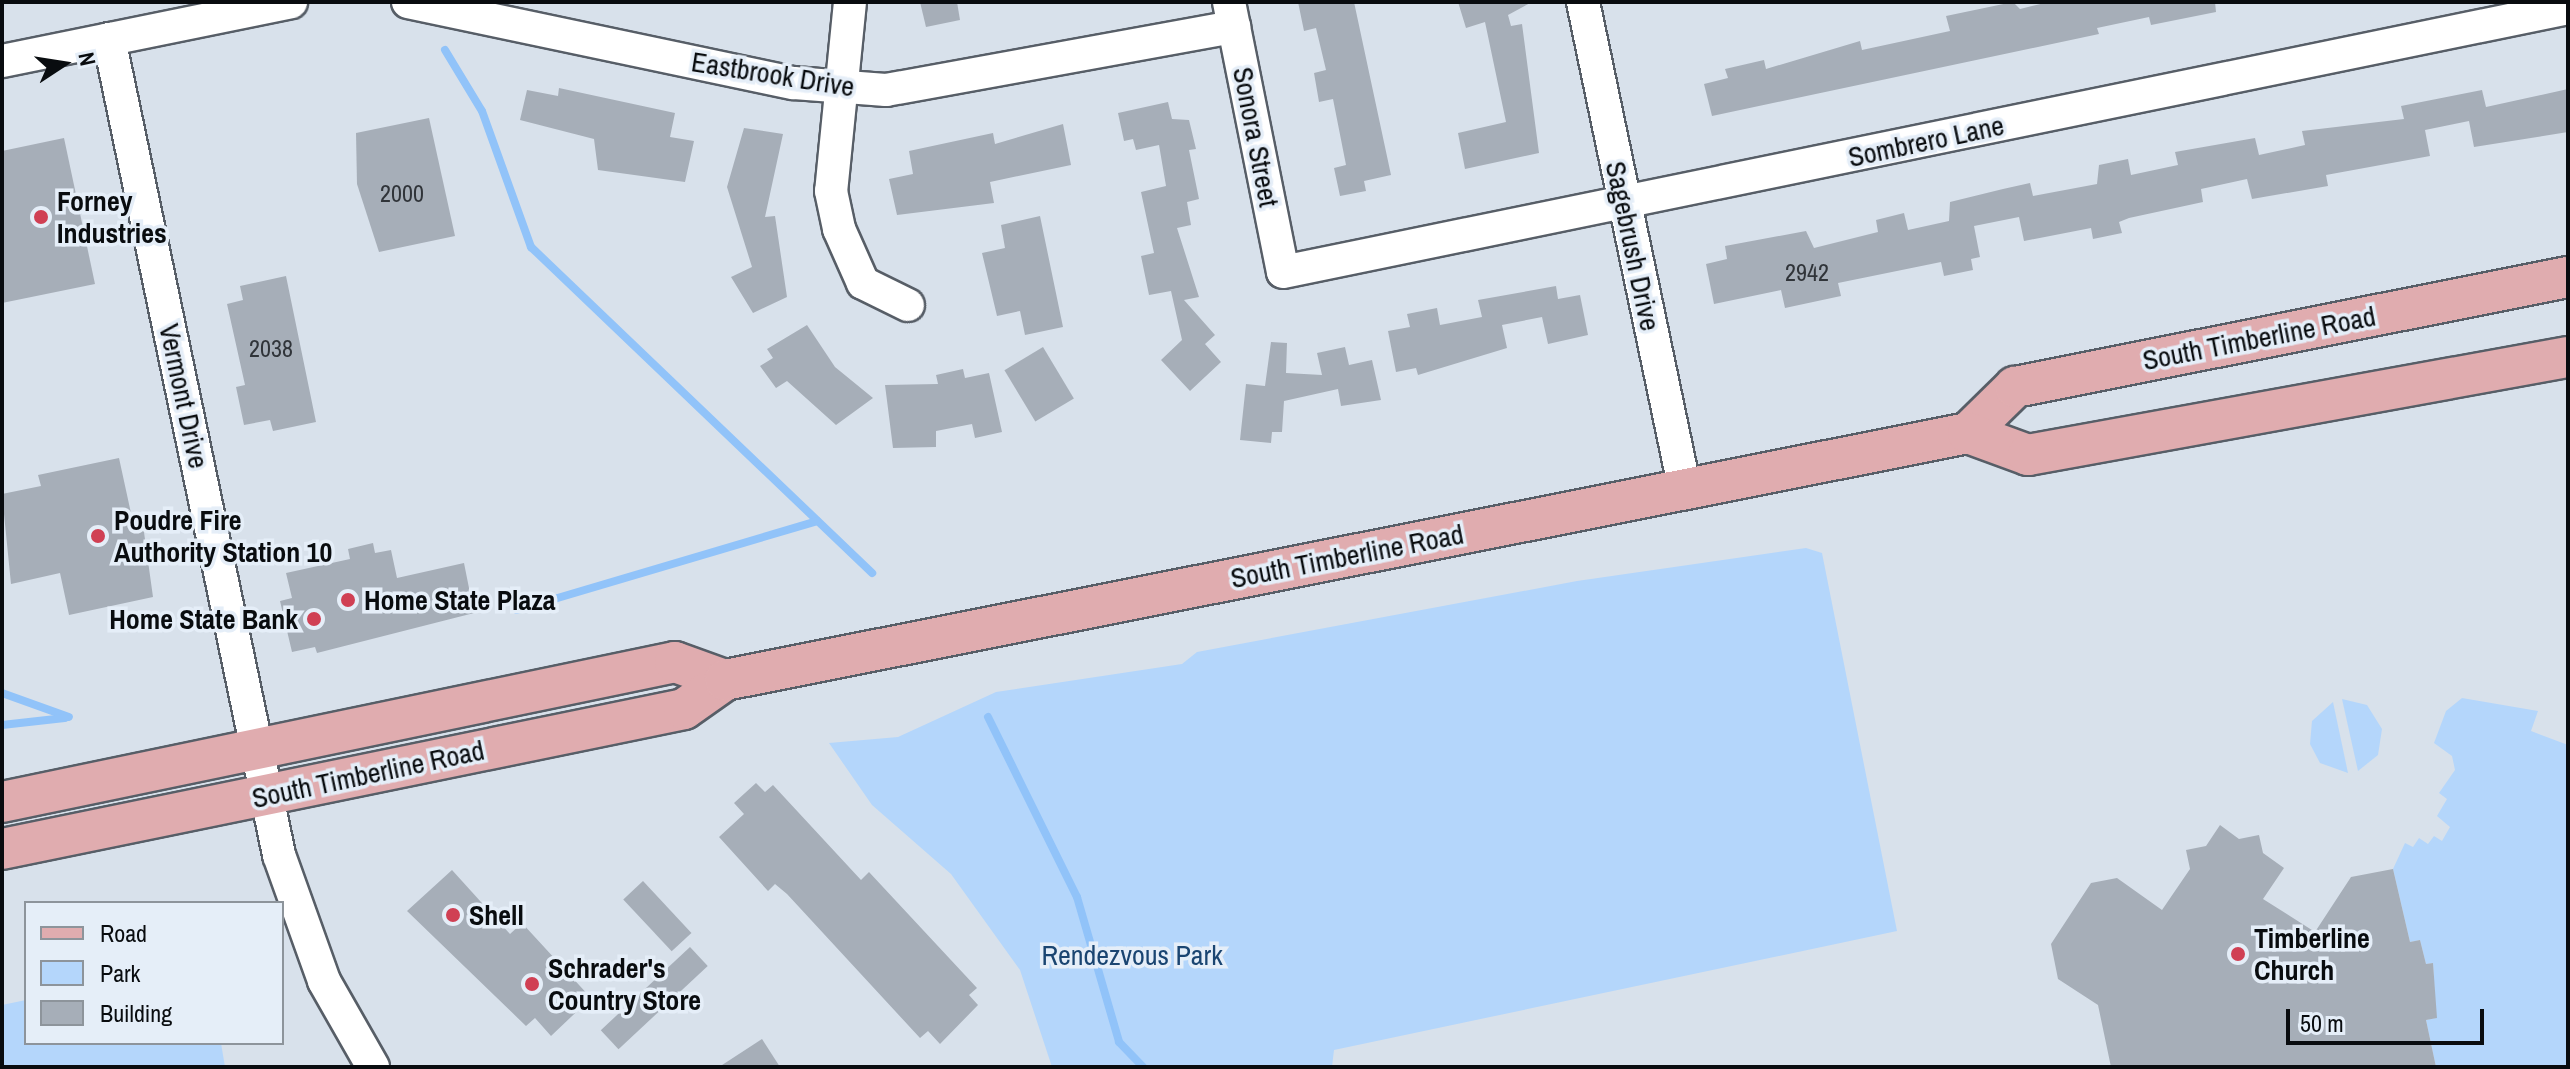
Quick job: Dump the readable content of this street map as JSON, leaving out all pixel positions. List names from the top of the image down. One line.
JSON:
{"streets":{"main road":["South Timberline Road"],"street":["Eastbrook Drive","Sonora Street","Sombrero Lane","Sagebrush Drive","Vermont Drive"]},"crossings":[["Eastbrook Drive","Sonora Street"],["Sonora Street","Sombrero Lane"],["Sombrero Lane","Sagebrush Drive"],["Sagebrush Drive","South Timberline Road"],["South Timberline Road","Vermont Drive"]],"parks":["Rendezvous Park"],"places":["Forney Industries","Poudre Fire Authority Station 10","Home State Plaza","Home State Bank","Shell","Timberline Church","Schrader's Country Store"],"house_numbers":["2000","2942","2038"],"legend":["Road","Park","Building"],"scale_bar":"50 m","north":"right"}
